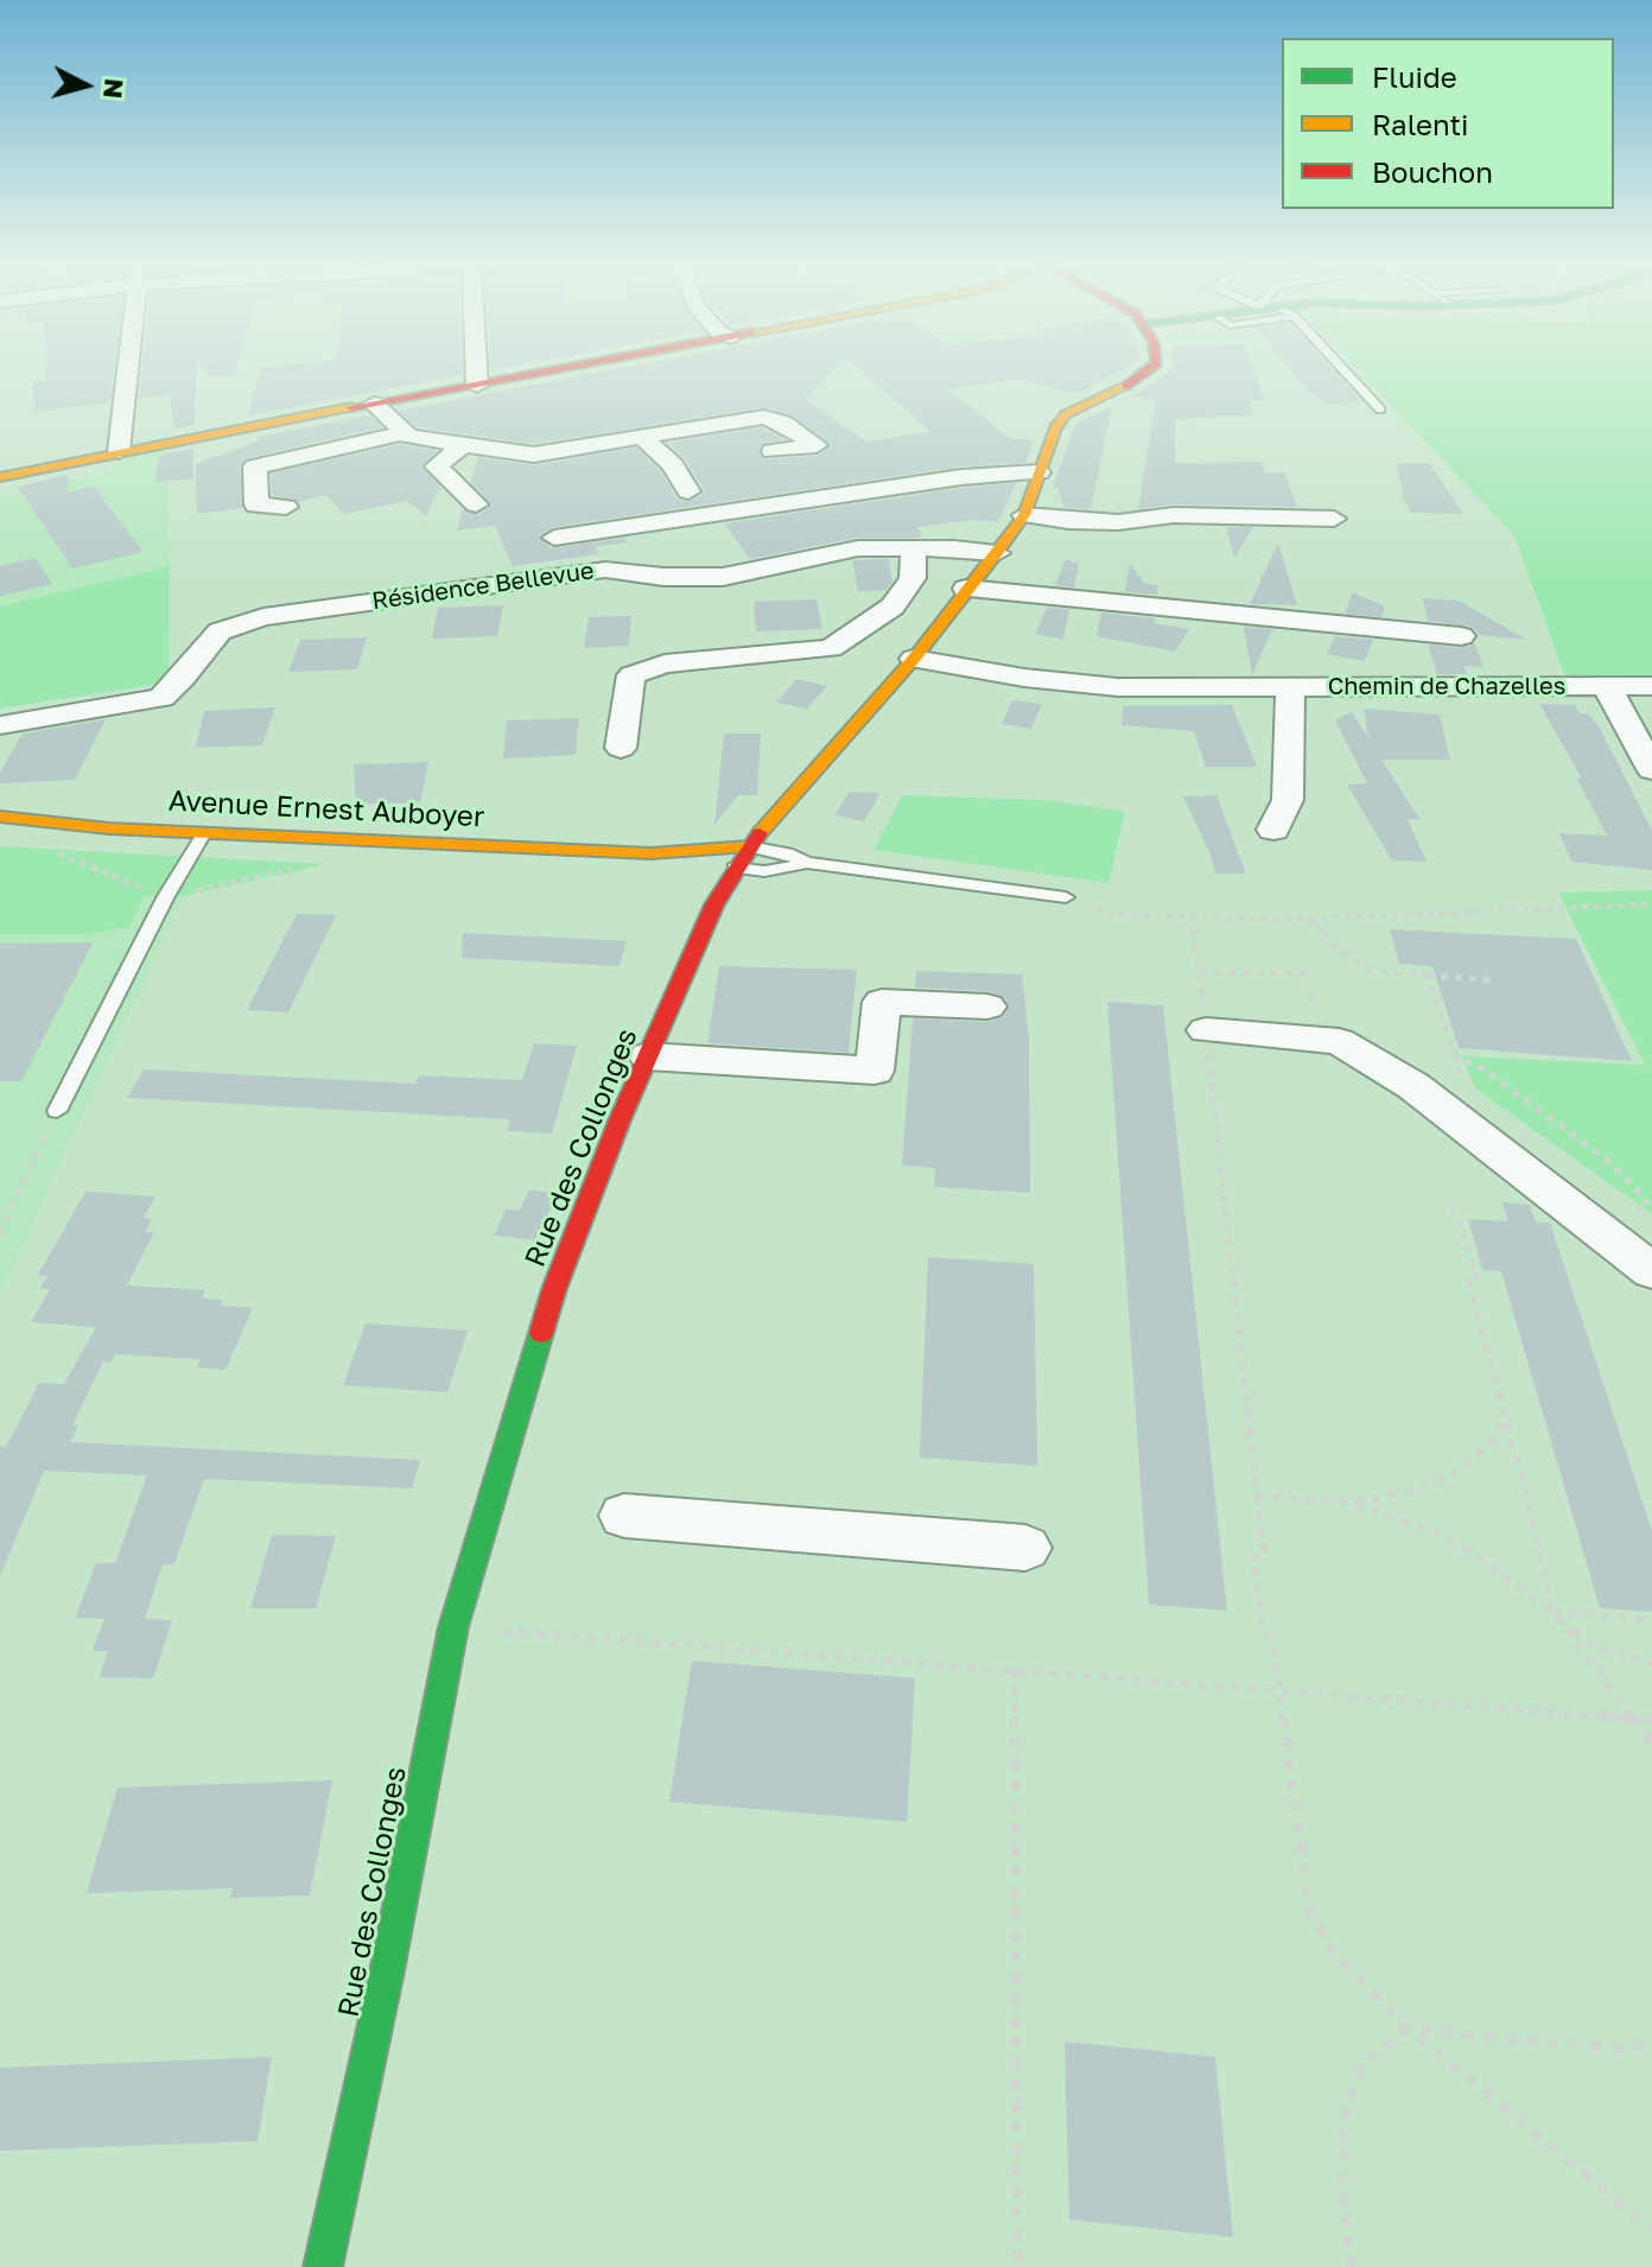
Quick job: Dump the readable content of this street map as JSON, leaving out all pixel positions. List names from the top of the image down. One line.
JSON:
{"streets":{"street":["Résidence Bellevue","Chemin de Chazelles","Avenue Ernest Auboyer","Rue des Collonges"]},"crossings":[["Résidence Bellevue","Rue des Collonges"],["Chemin de Chazelles","Rue des Collonges"],["Avenue Ernest Auboyer","Rue des Collonges"]],"legend":["Fluide","Ralenti","Bouchon"],"north":"right"}
